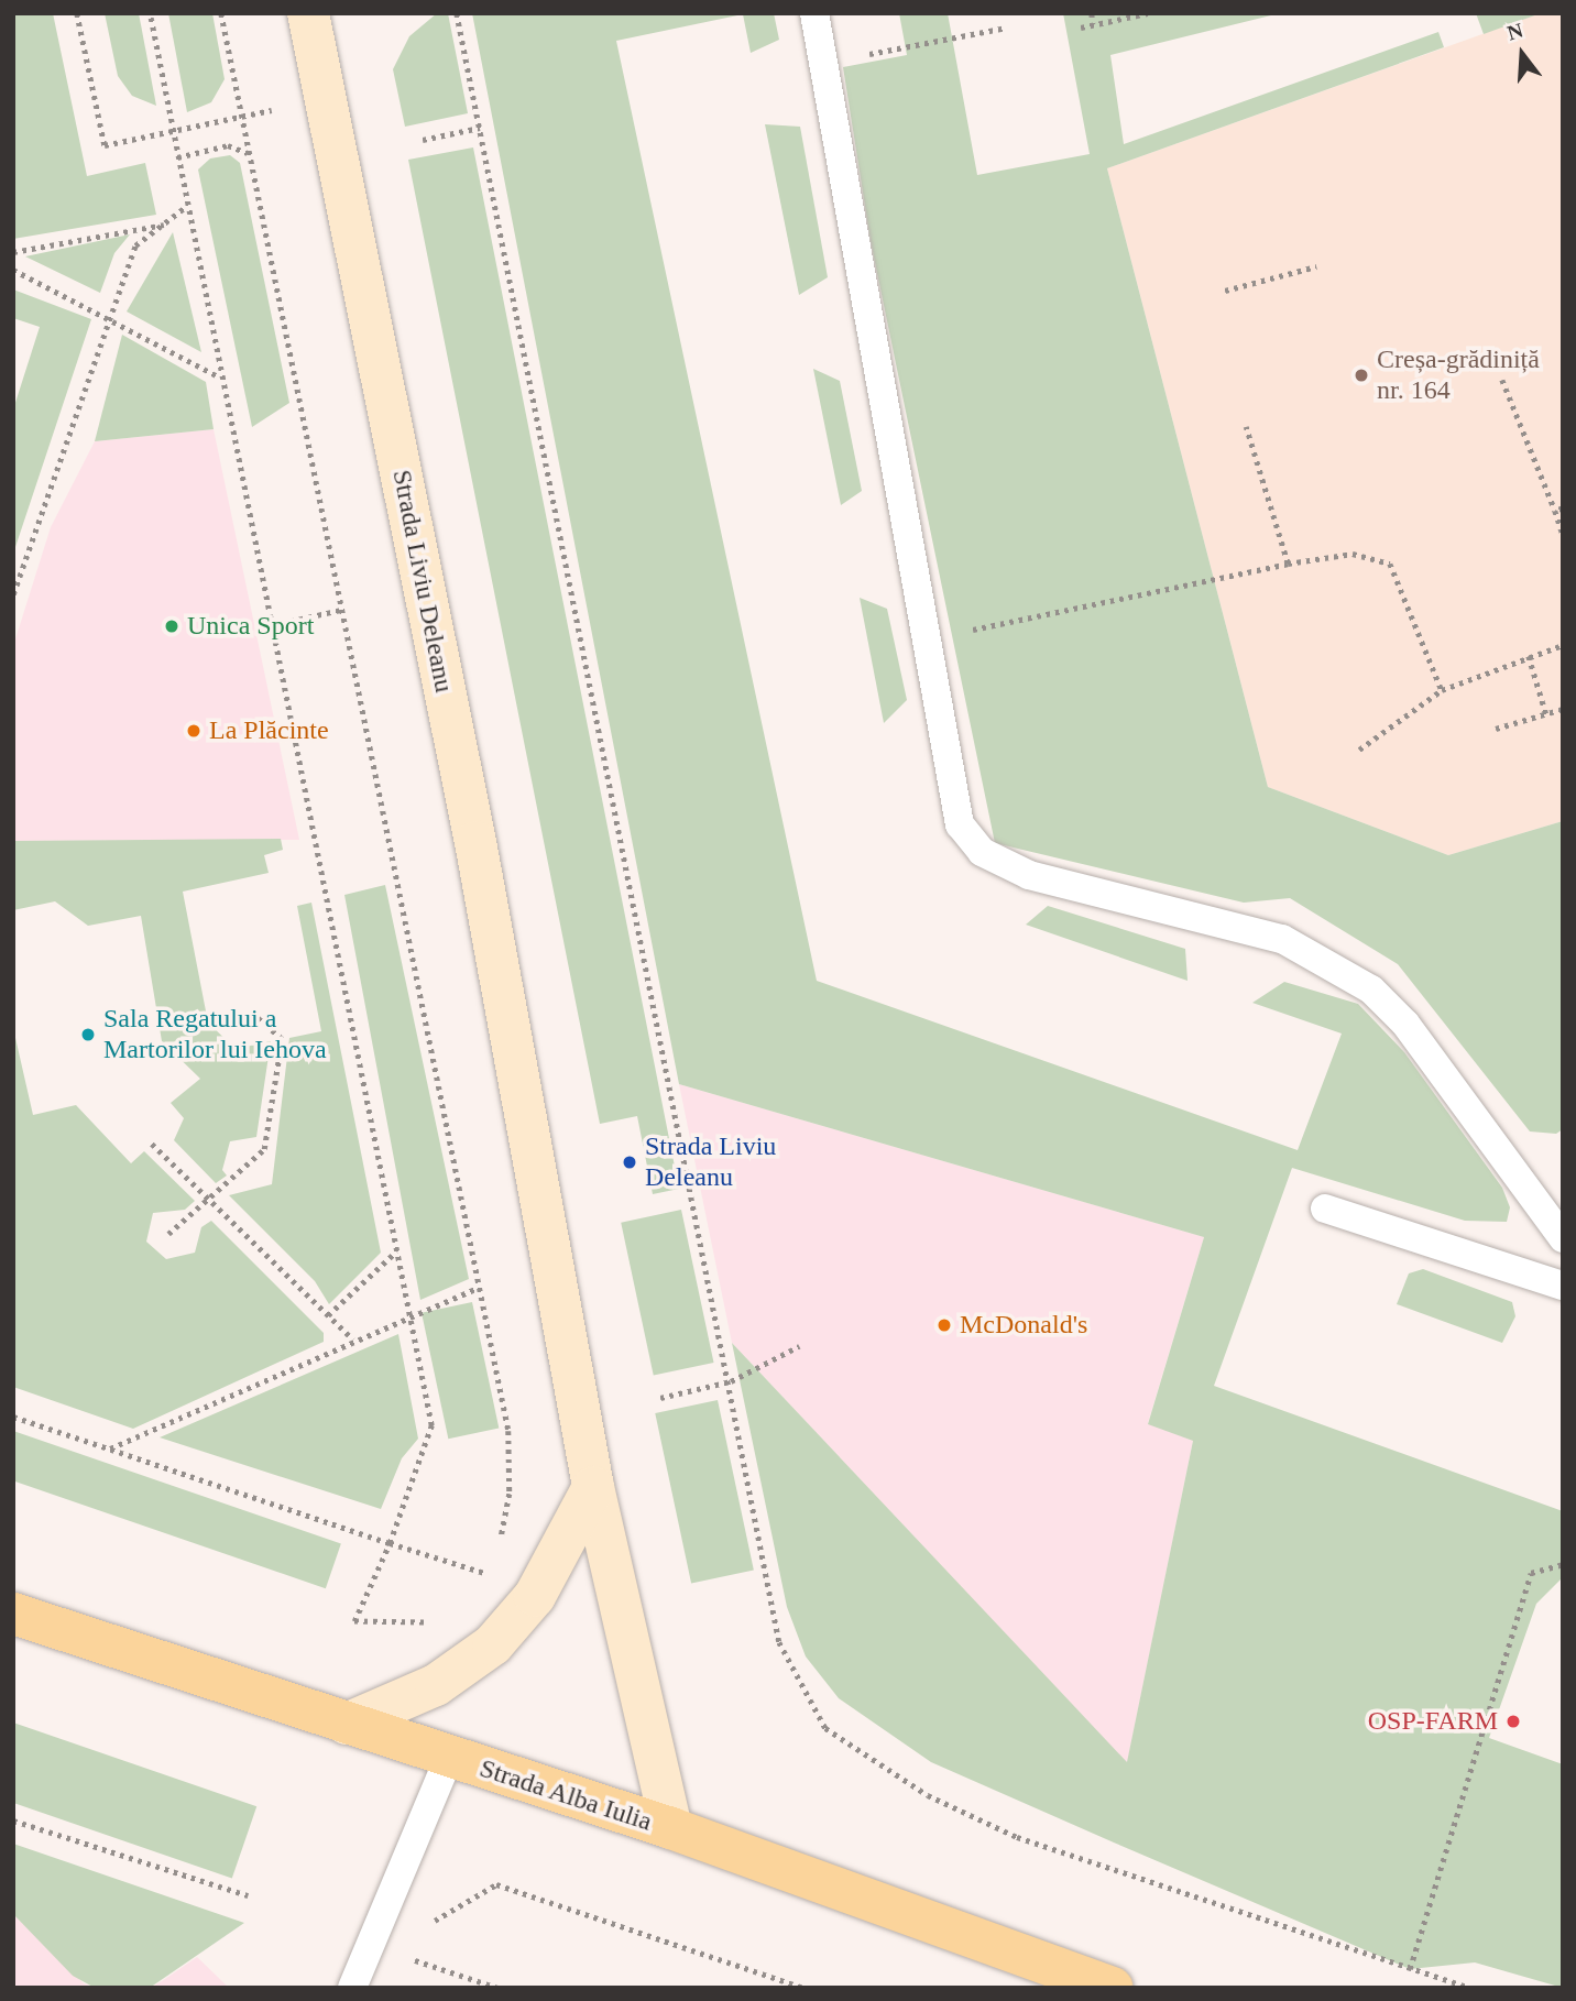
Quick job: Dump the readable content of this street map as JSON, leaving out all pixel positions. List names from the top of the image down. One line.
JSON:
{"streets":{"main road":["Strada Liviu Deleanu","Strada Alba Iulia"]},"crossings":[["Strada Liviu Deleanu","Strada Alba Iulia"]],"places":["Creșa-grădiniță nr. 164","Unica Sport","La Plăcinte","Sala Regatului a Martorilor lui Iehova","Strada Liviu Deleanu","McDonald's","OSP-FARM"],"north":"top"}
